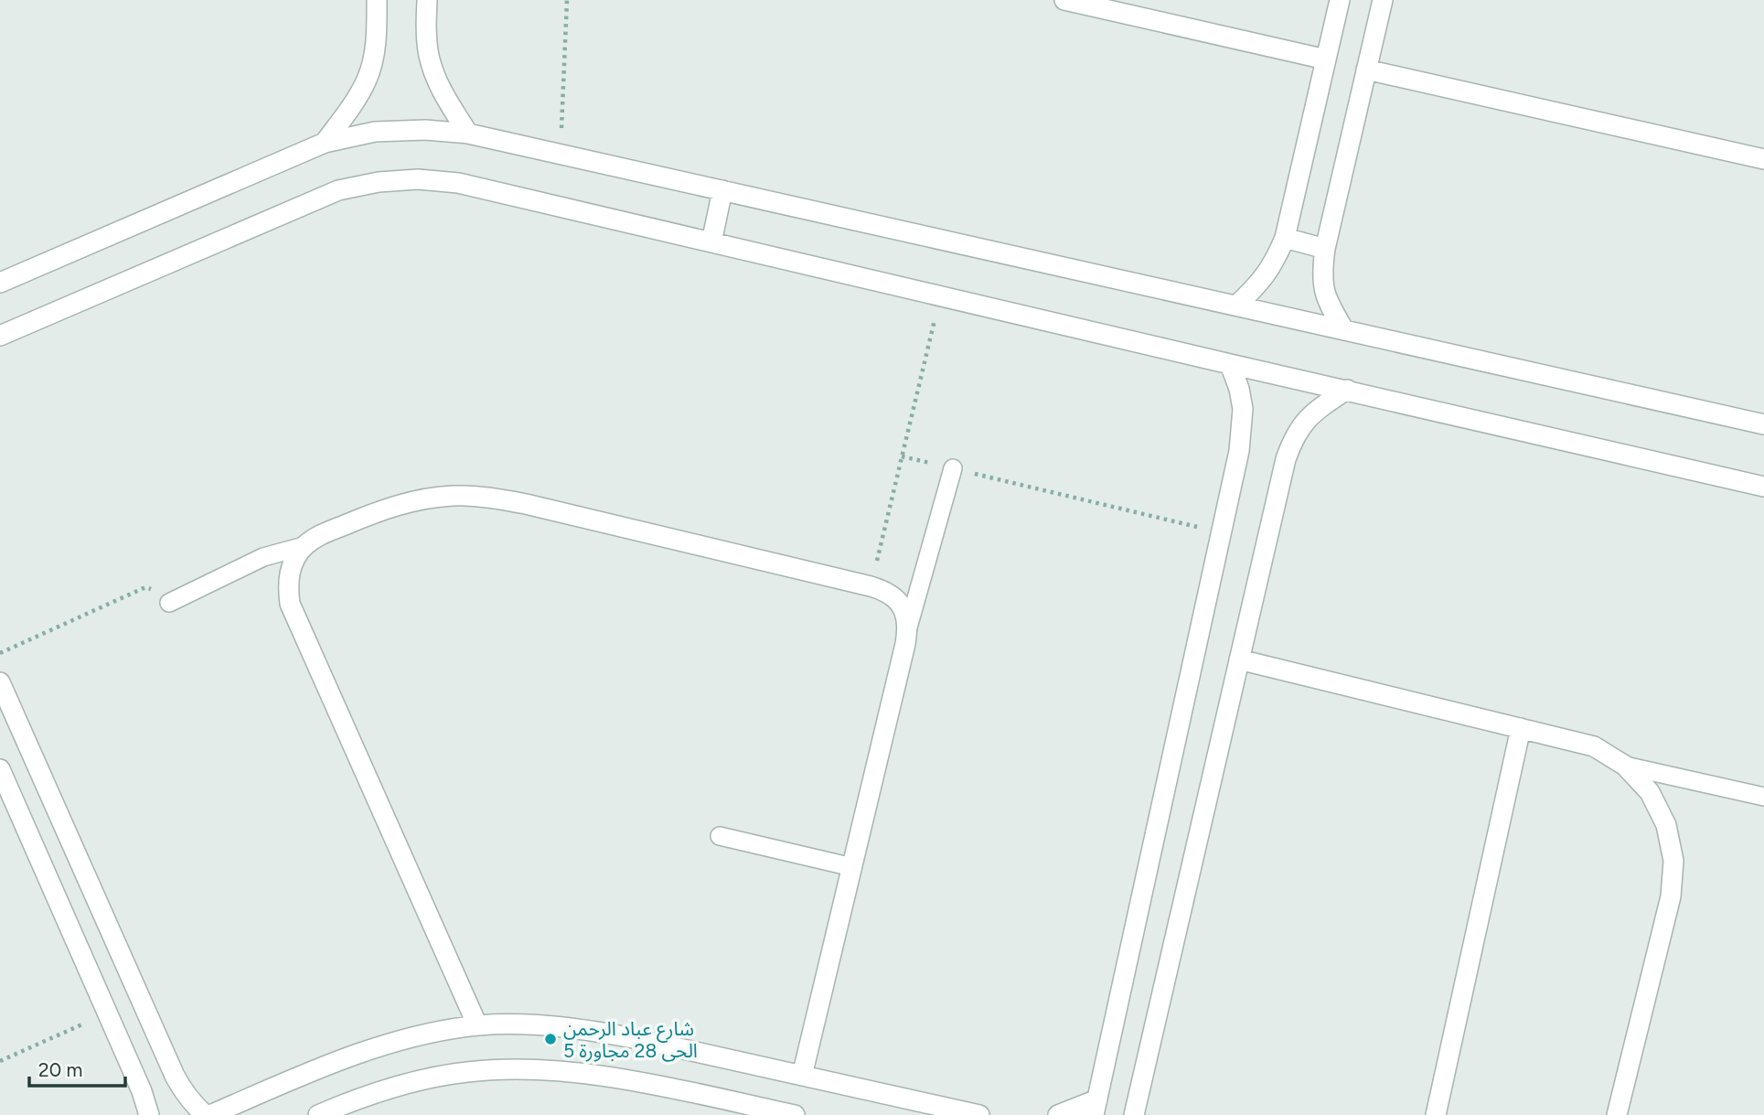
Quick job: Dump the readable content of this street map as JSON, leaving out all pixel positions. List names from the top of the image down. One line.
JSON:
{"places":["شارع عباد الرحمن الحى 28 مجاورة 5"],"scale_bar":"20 m"}
